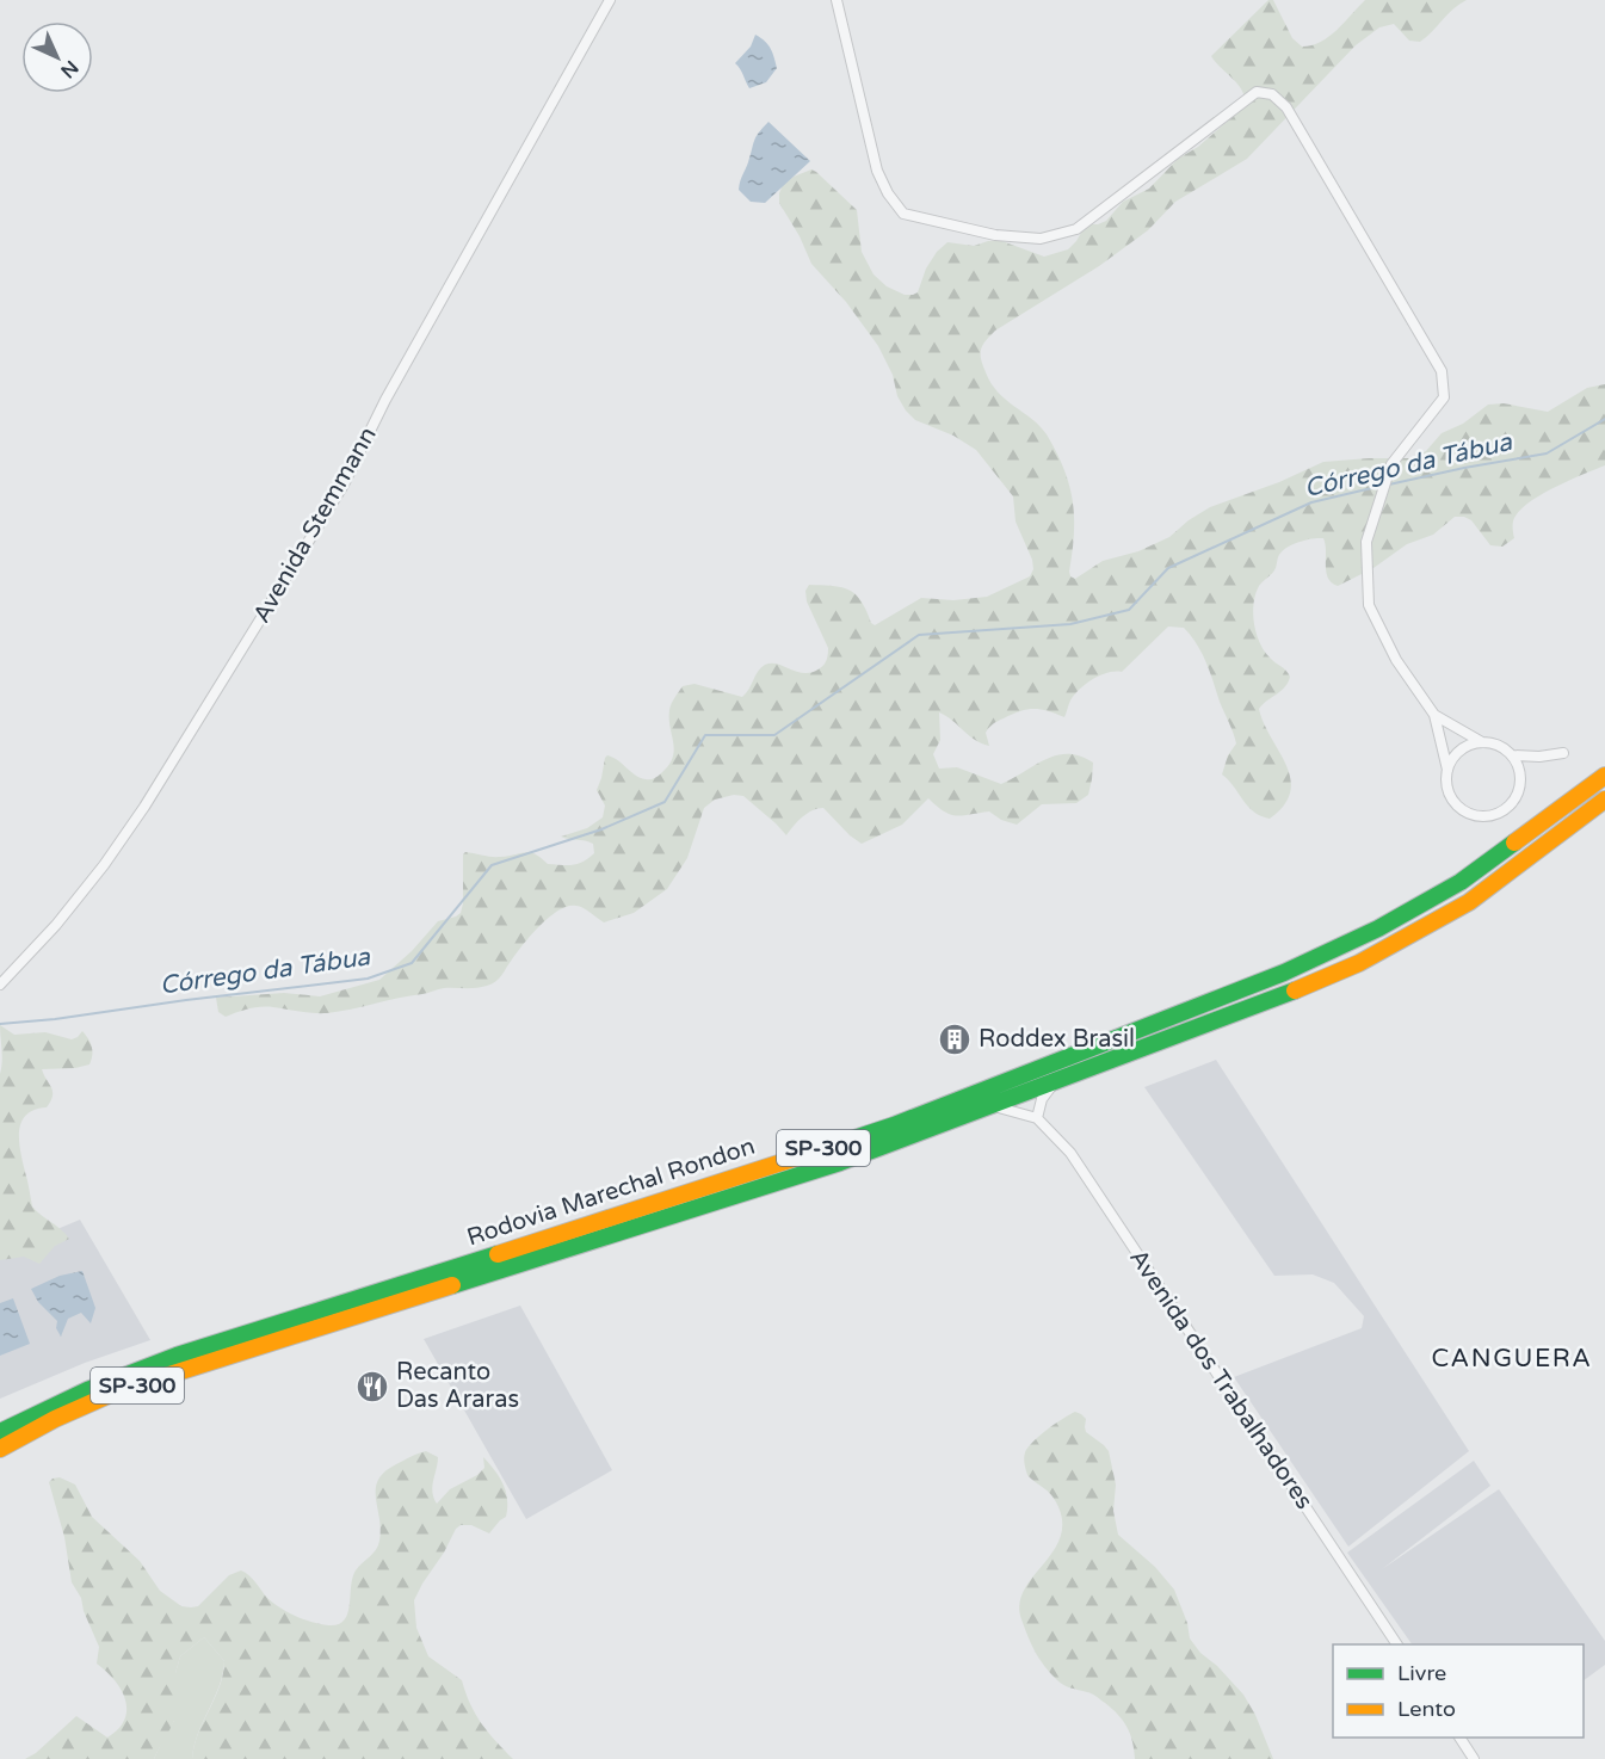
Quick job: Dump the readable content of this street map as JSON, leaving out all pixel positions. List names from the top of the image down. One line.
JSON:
{"streets":{"highway":["SP-300","Rodovia Marechal Rondon"],"street":["Avenida Stemmann","Avenida dos Trabalhadores"]},"districts":["CANGUERA"],"water":["Córrego da Tábua"],"places":{"building":["Roddex Brasil"],"restaurant":["Recanto Das Araras"]},"legend":["Livre","Lento"],"north":"bottom right"}
